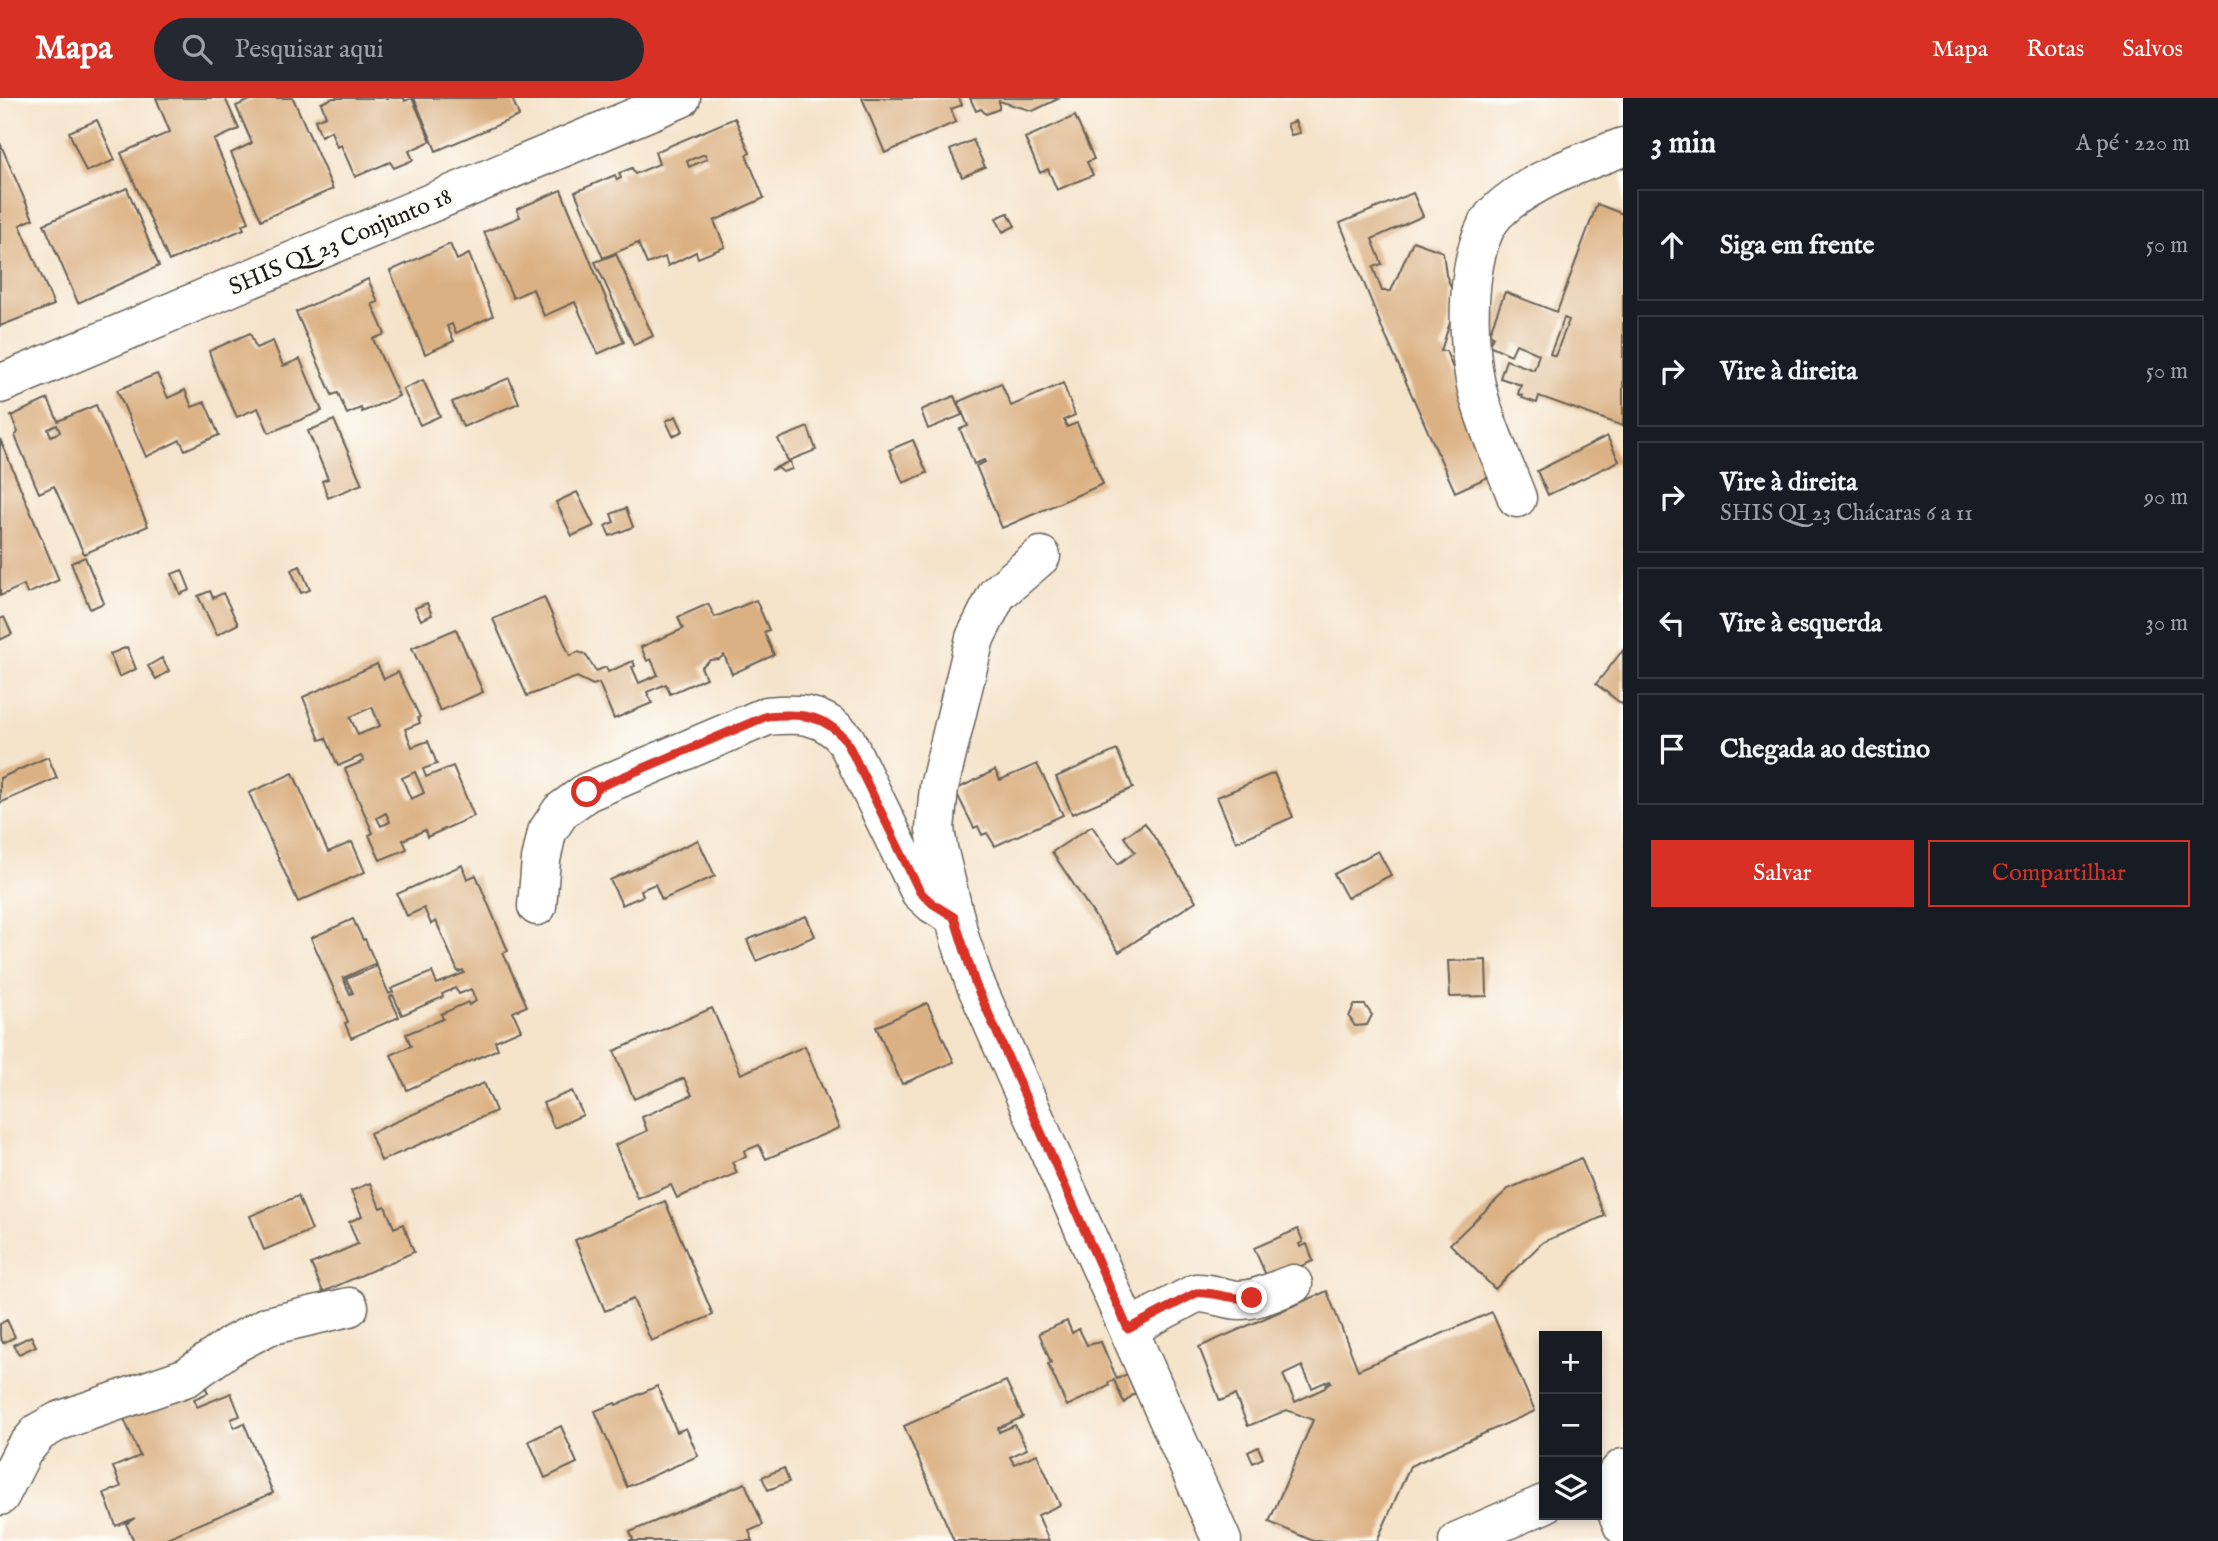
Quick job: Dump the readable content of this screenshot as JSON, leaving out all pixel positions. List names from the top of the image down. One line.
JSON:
{"streets":{"street":["SHIS QI 23 Conjunto 18"]},"page":{"header":"Mapa","search":"Pesquisar aqui","nav":["Mapa","Rotas","Salvos"],"heading":["3 min","A pé · 220 m"],"list":[["Siga em frente","50 m"],["Vire à direita","50 m"],["Vire à direita","SHIS QI 23 Chácaras 6 a 11","90 m"],["Vire à esquerda","30 m"],"Chegada ao destino"],"buttons":["Salvar","Compartilhar"],"map_buttons":["+","−"]}}
